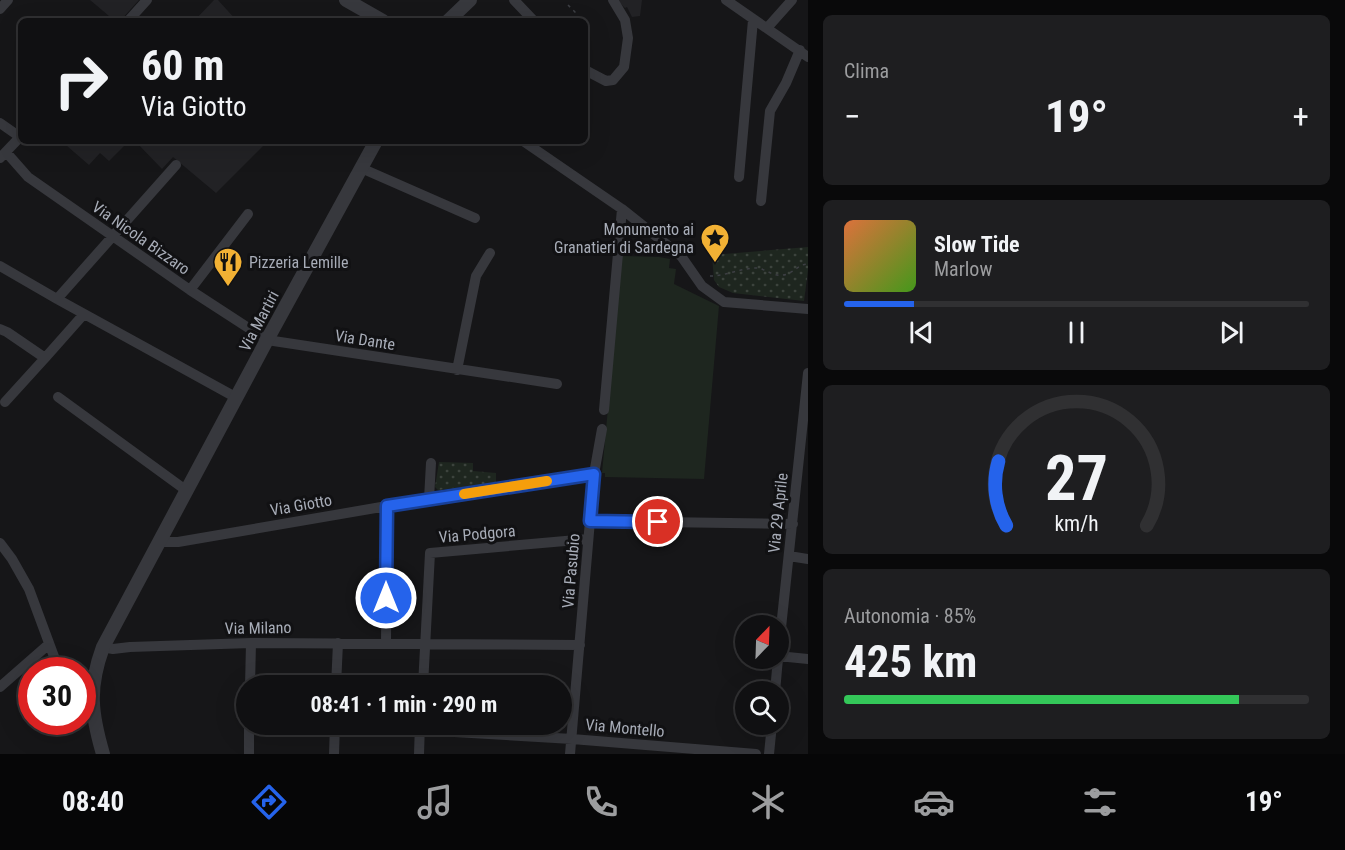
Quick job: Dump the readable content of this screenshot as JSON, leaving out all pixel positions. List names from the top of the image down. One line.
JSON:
{"streets":{"street":["Via Nicola Bizzaro","Via Martiri","Via Dante","Via Giotto","Via 29 Aprile","Via Podgora","Via Pasubio","Via Milano","Via Montello"]},"crossings":[["Via Nicola Bizzaro","Via Martiri"],["Via Nicola Bizzaro","Via Dante"],["Via Martiri","Via Dante"],["Via Martiri","Via Giotto"],["Via Martiri","Via Milano"],["Via 29 Aprile","Via Pasubio"],["Via Podgora","Via Pasubio"],["Via Podgora","Via Milano"],["Via Pasubio","Via Milano"],["Via Pasubio","Via Montello"]],"places":{"place":["Monumento ai Granatieri di Sardegna"],"restaurant":["Pizzeria Lemille"]},"north":"top right","page":{"tile":["Clima",["Autonomia · 85%","425 km"]],"turn":["60 m","Via Giotto"],"heat":["−","19°","+"],"song":["Slow Tide","Marlow"],"limit":"30","trip":"08:41 · 1 min · 290 m","tabs":["08:40","19°"],"gauge":["27","km/h"]}}
